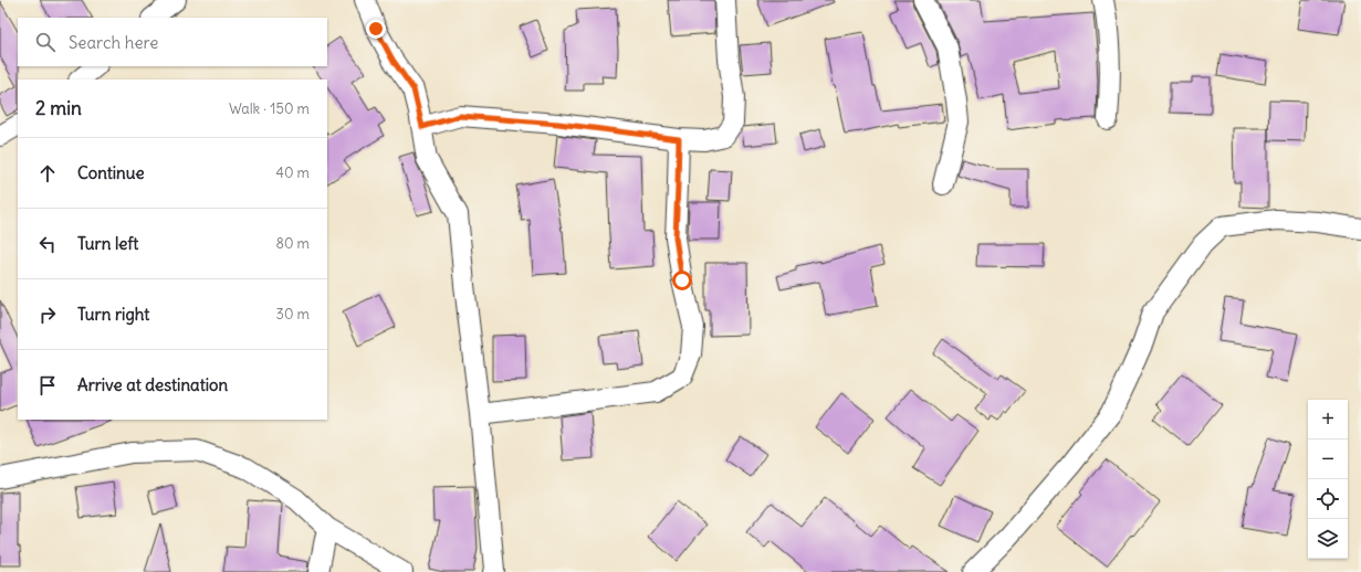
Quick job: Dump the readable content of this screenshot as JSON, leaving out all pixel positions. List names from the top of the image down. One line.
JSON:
{"page":{"search":"Search here","heading":["2 min","Walk · 150 m"],"list":[["Continue","40 m"],["Turn left","80 m"],["Turn right","30 m"],"Arrive at destination"],"map_buttons":["+","−"]}}
